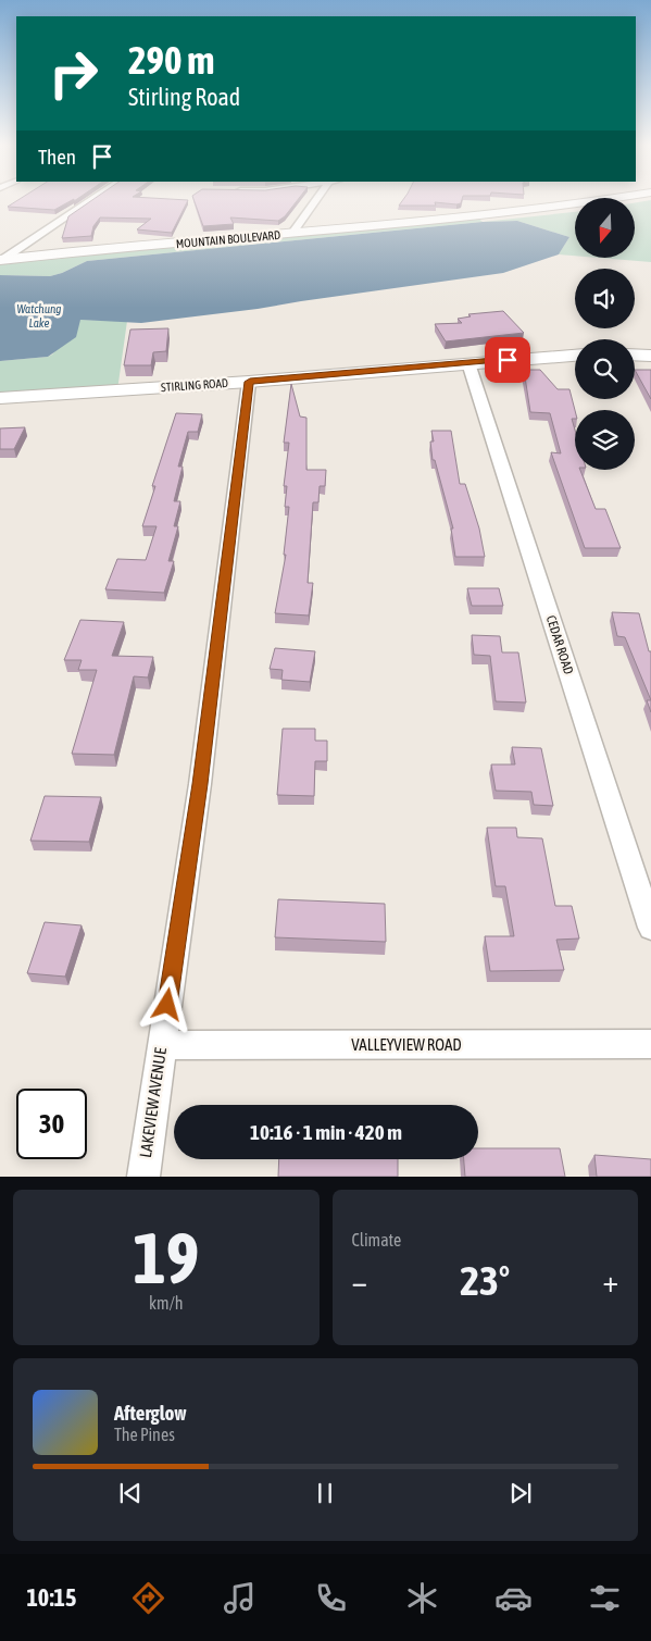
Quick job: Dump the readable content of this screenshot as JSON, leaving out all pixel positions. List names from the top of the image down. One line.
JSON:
{"streets":{"street":["MOUNTAIN BOULEVARD","STIRLING ROAD","CEDAR ROAD","VALLEYVIEW ROAD","LAKEVIEW AVENUE"]},"crossings":[["STIRLING ROAD","CEDAR ROAD"],["STIRLING ROAD","LAKEVIEW AVENUE"],["VALLEYVIEW ROAD","LAKEVIEW AVENUE"]],"water":["Watchung Lake"],"north":"bottom","page":{"turn":["290 m","Stirling Road"],"then":"Then","limit":"30","trip":"10:16 · 1 min · 420 m","tile":[["19","km/h"],"Climate"],"heat":["−","23°","+"],"song":["Afterglow","The Pines"],"tabs":"10:15"}}
